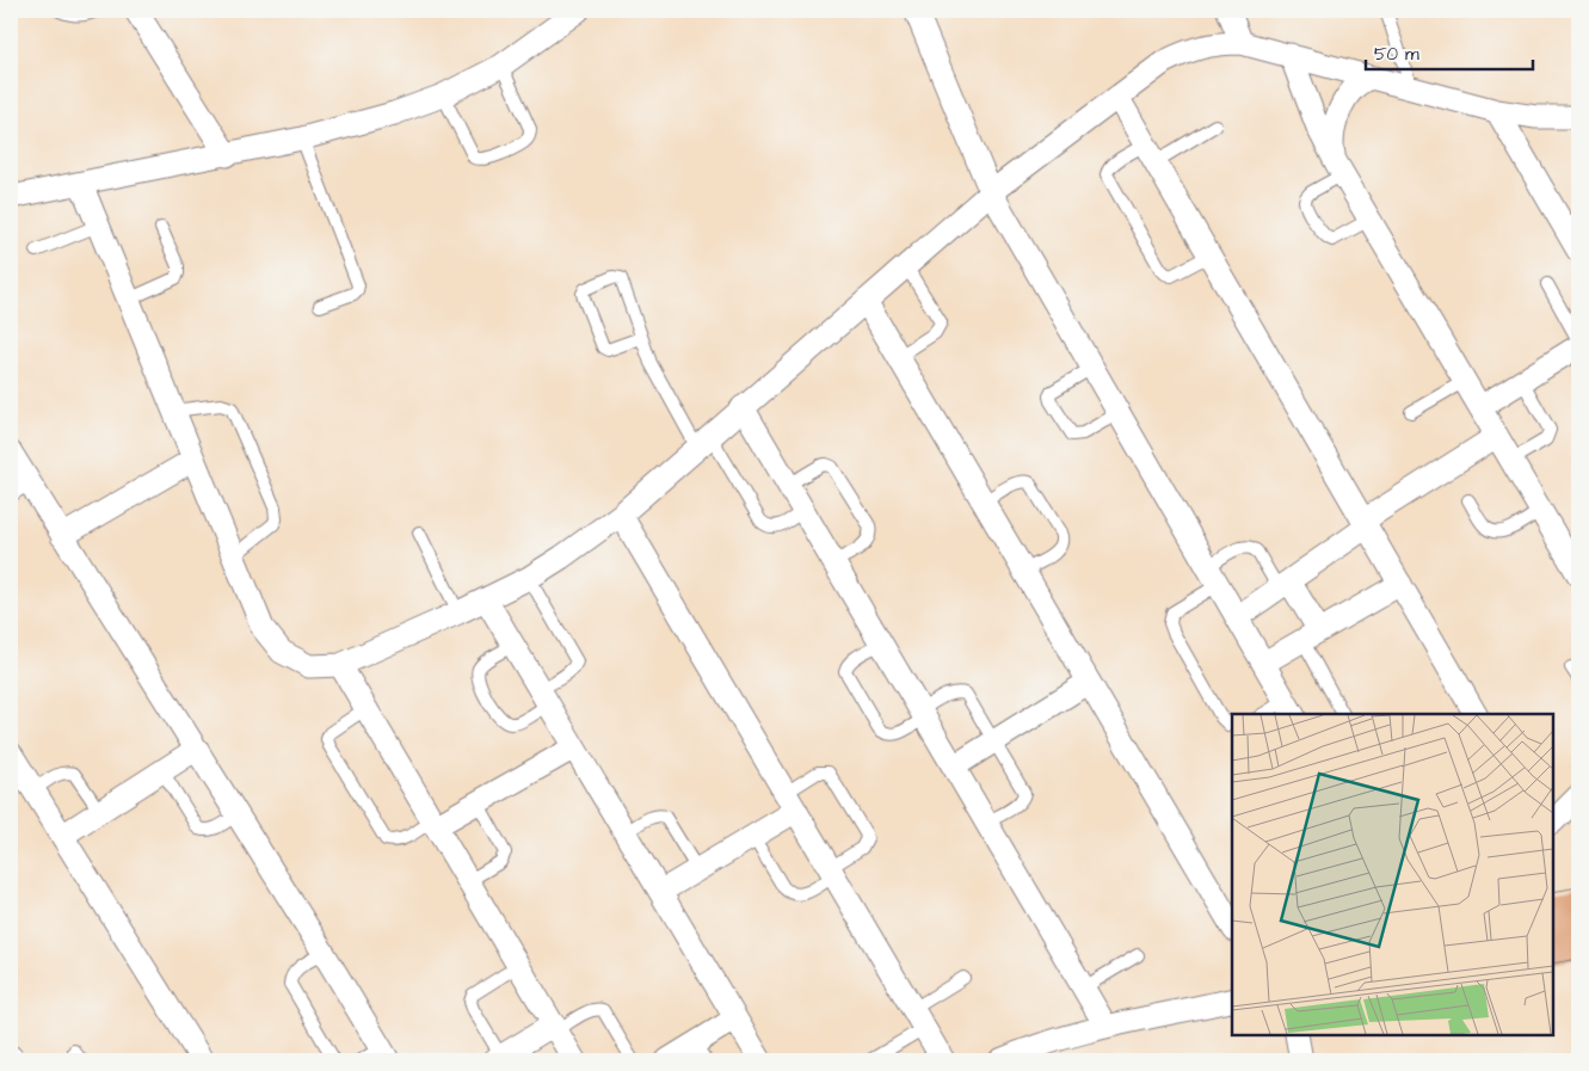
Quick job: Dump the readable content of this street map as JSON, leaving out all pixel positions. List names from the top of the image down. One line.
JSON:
{"scale_bar":"50 m"}
